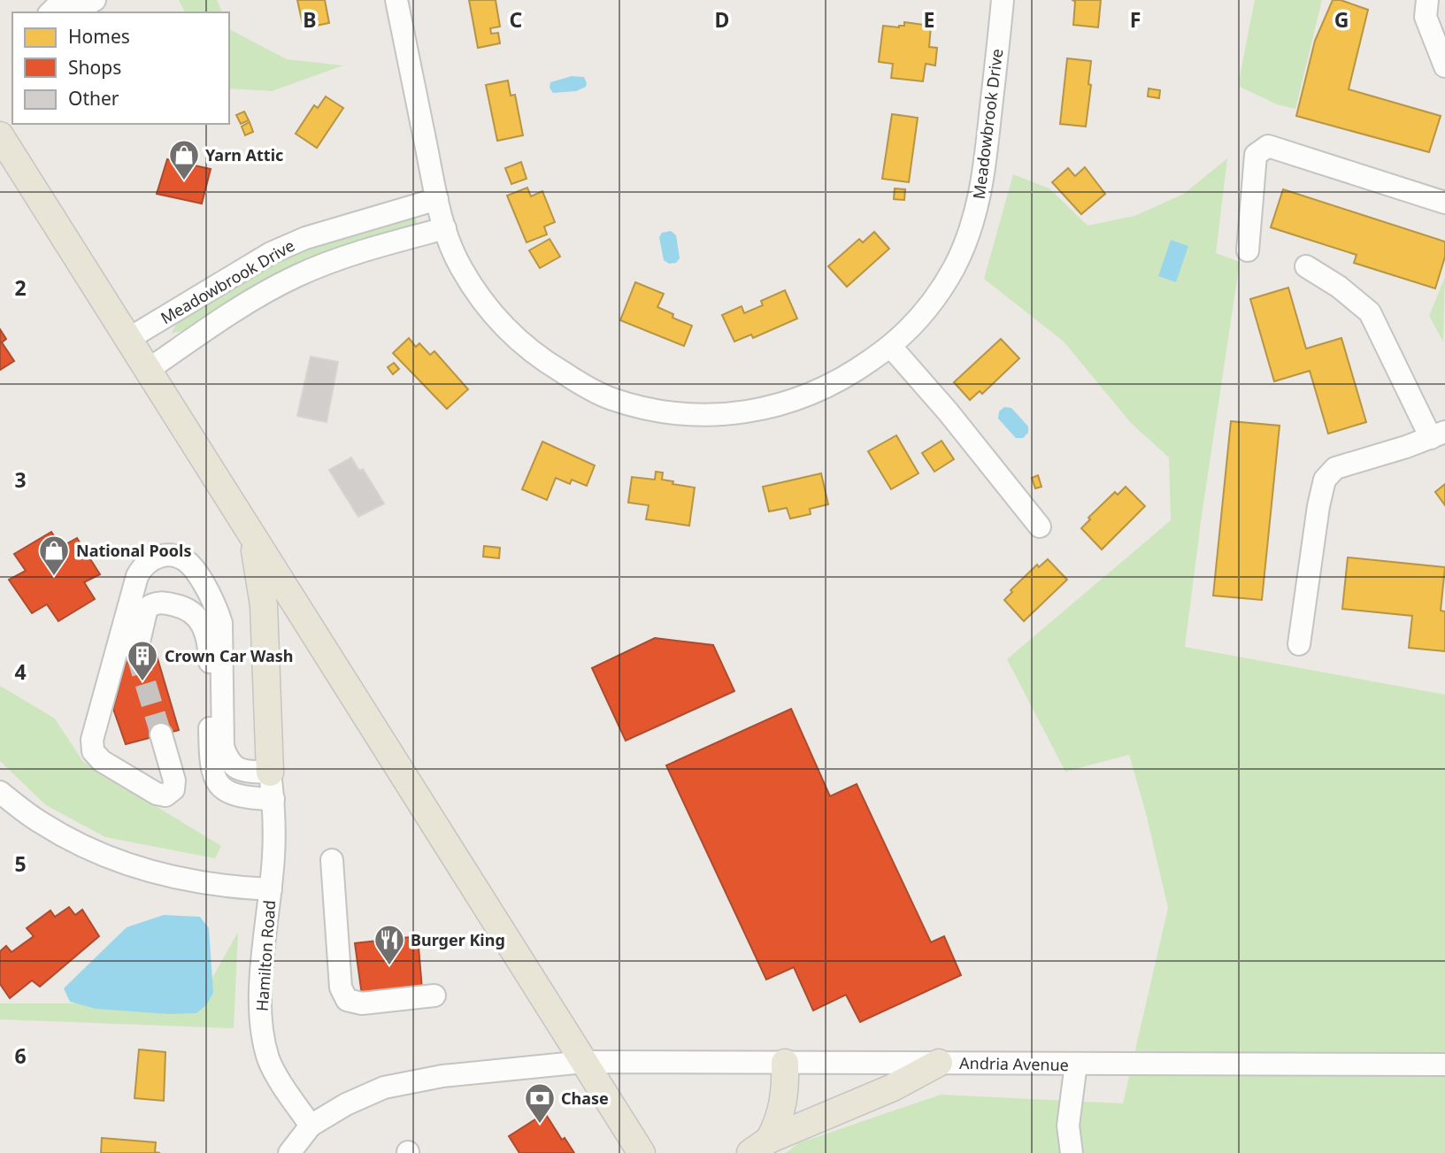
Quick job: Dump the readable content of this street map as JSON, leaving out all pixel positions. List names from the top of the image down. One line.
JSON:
{"streets":{"street":["Meadowbrook Drive","Hamilton Road","Andria Avenue"]},"places":{"shop":["Yarn Attic","National Pools"],"building":["Crown Car Wash"],"restaurant":["Burger King"],"bank":["Chase"]},"legend":["Homes","Shops","Other"],"grid":{"columns":["B","C","D","E","F","G"],"rows":["2","3","4","5","6"]}}
